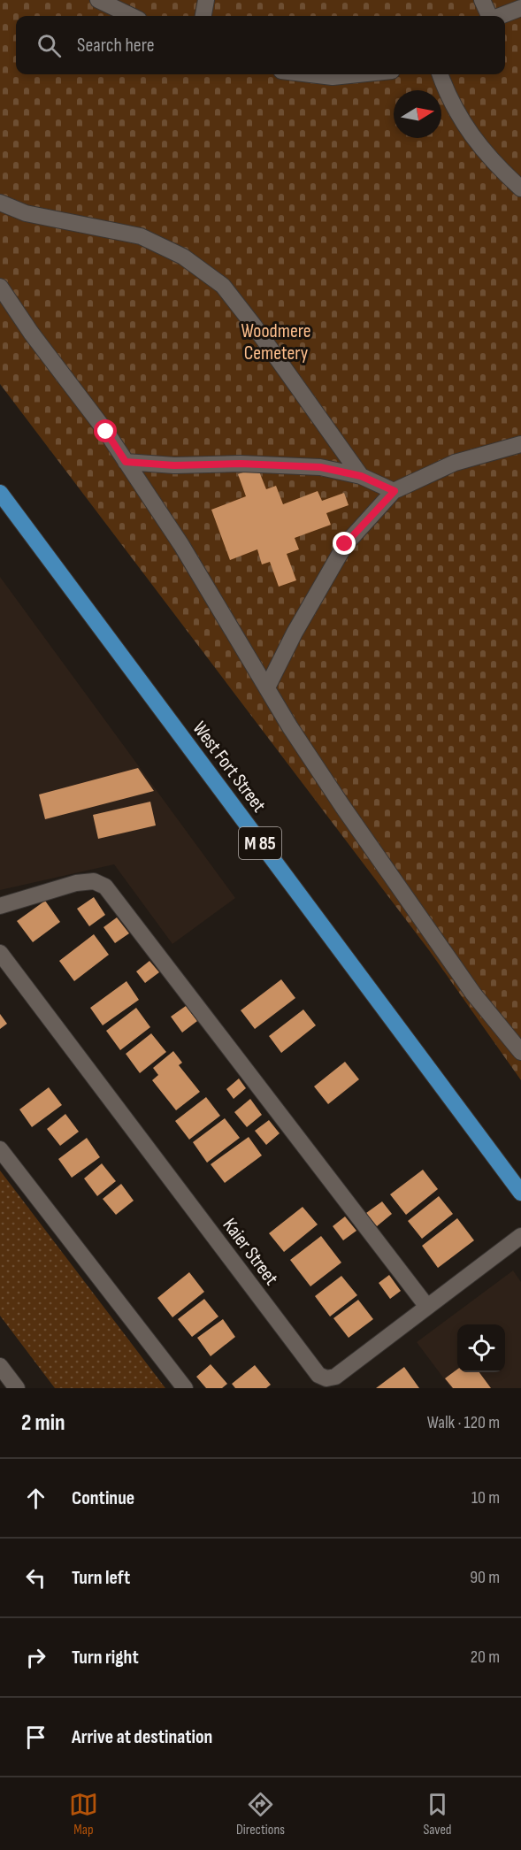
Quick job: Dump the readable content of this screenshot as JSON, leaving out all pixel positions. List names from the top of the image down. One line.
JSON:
{"streets":{"main road":["West Fort Street","M 85"],"street":["Kaier Street"]},"parks":["Woodmere Cemetery"],"north":"right","page":{"search":"Search here","heading":["2 min","Walk · 120 m"],"list":[["Continue","10 m"],["Turn left","90 m"],["Turn right","20 m"],"Arrive at destination"],"nav":["Map","Directions","Saved"]}}
